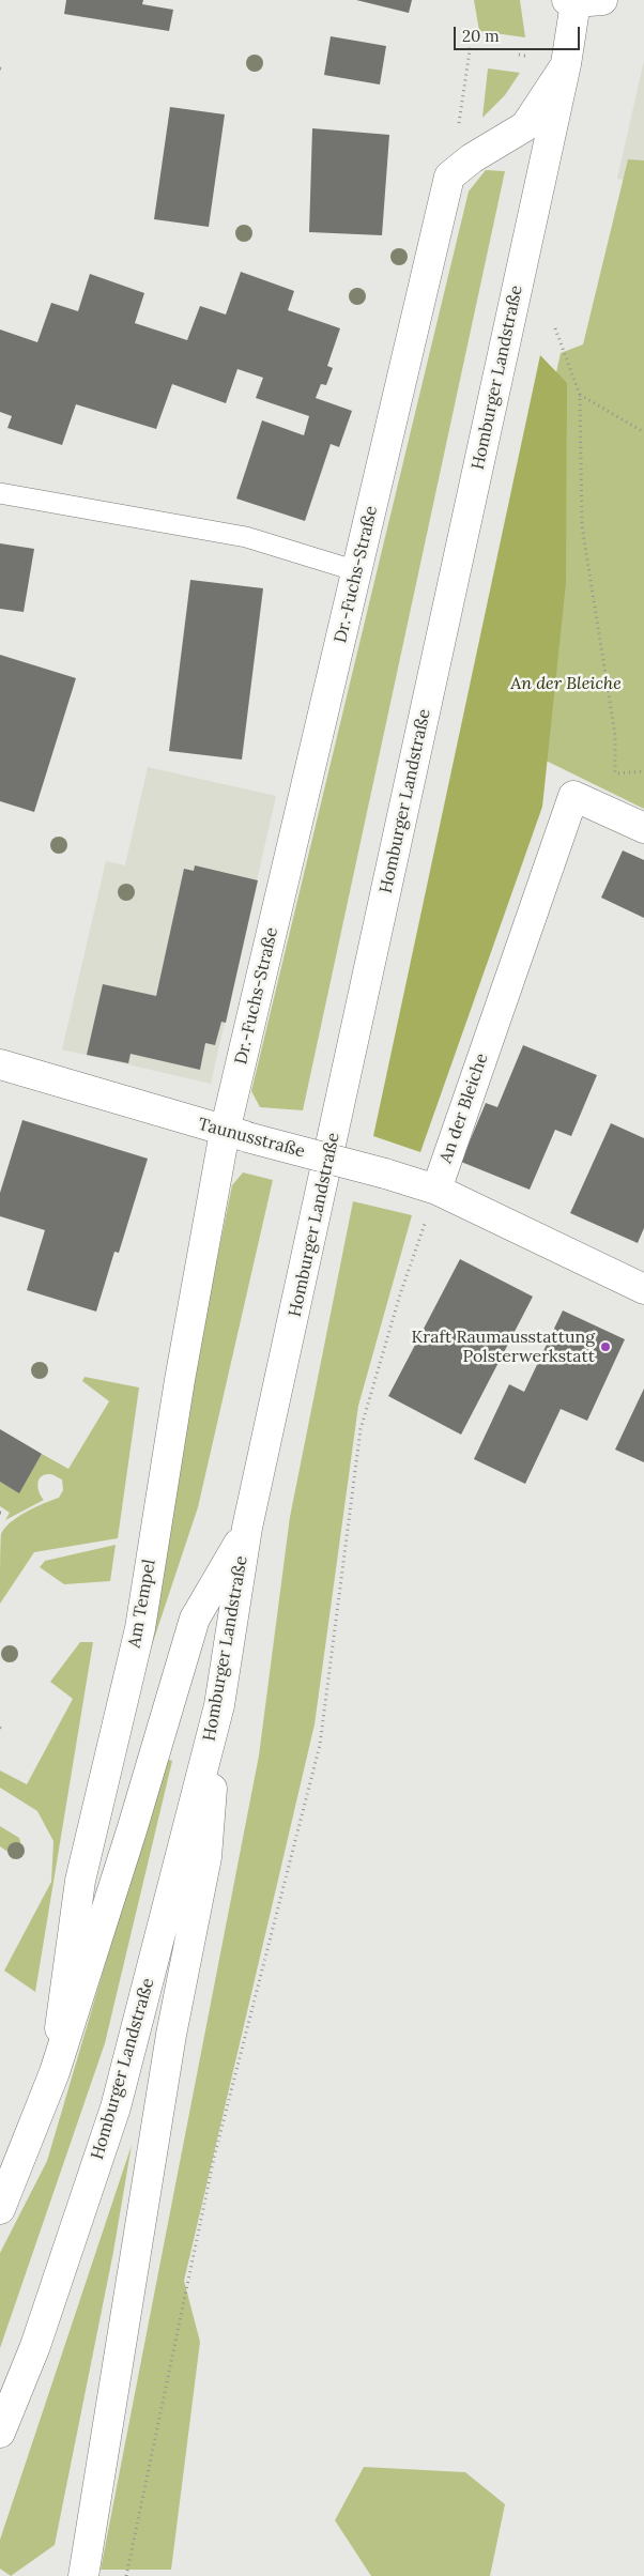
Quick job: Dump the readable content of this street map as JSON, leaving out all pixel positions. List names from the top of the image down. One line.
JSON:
{"streets":{"street":["Homburger Landstraße","Dr.-Fuchs-Straße","An der Bleiche","Taunusstraße","Am Tempel"]},"crossings":[["Dr.-Fuchs-Straße","Taunusstraße"],["Dr.-Fuchs-Straße","Am Tempel"],["An der Bleiche","Taunusstraße"],["Taunusstraße","Am Tempel"]],"parks":["An der Bleiche"],"places":["Kraft Raumausstattung Polsterwerkstatt"],"scale_bar":"20 m"}
